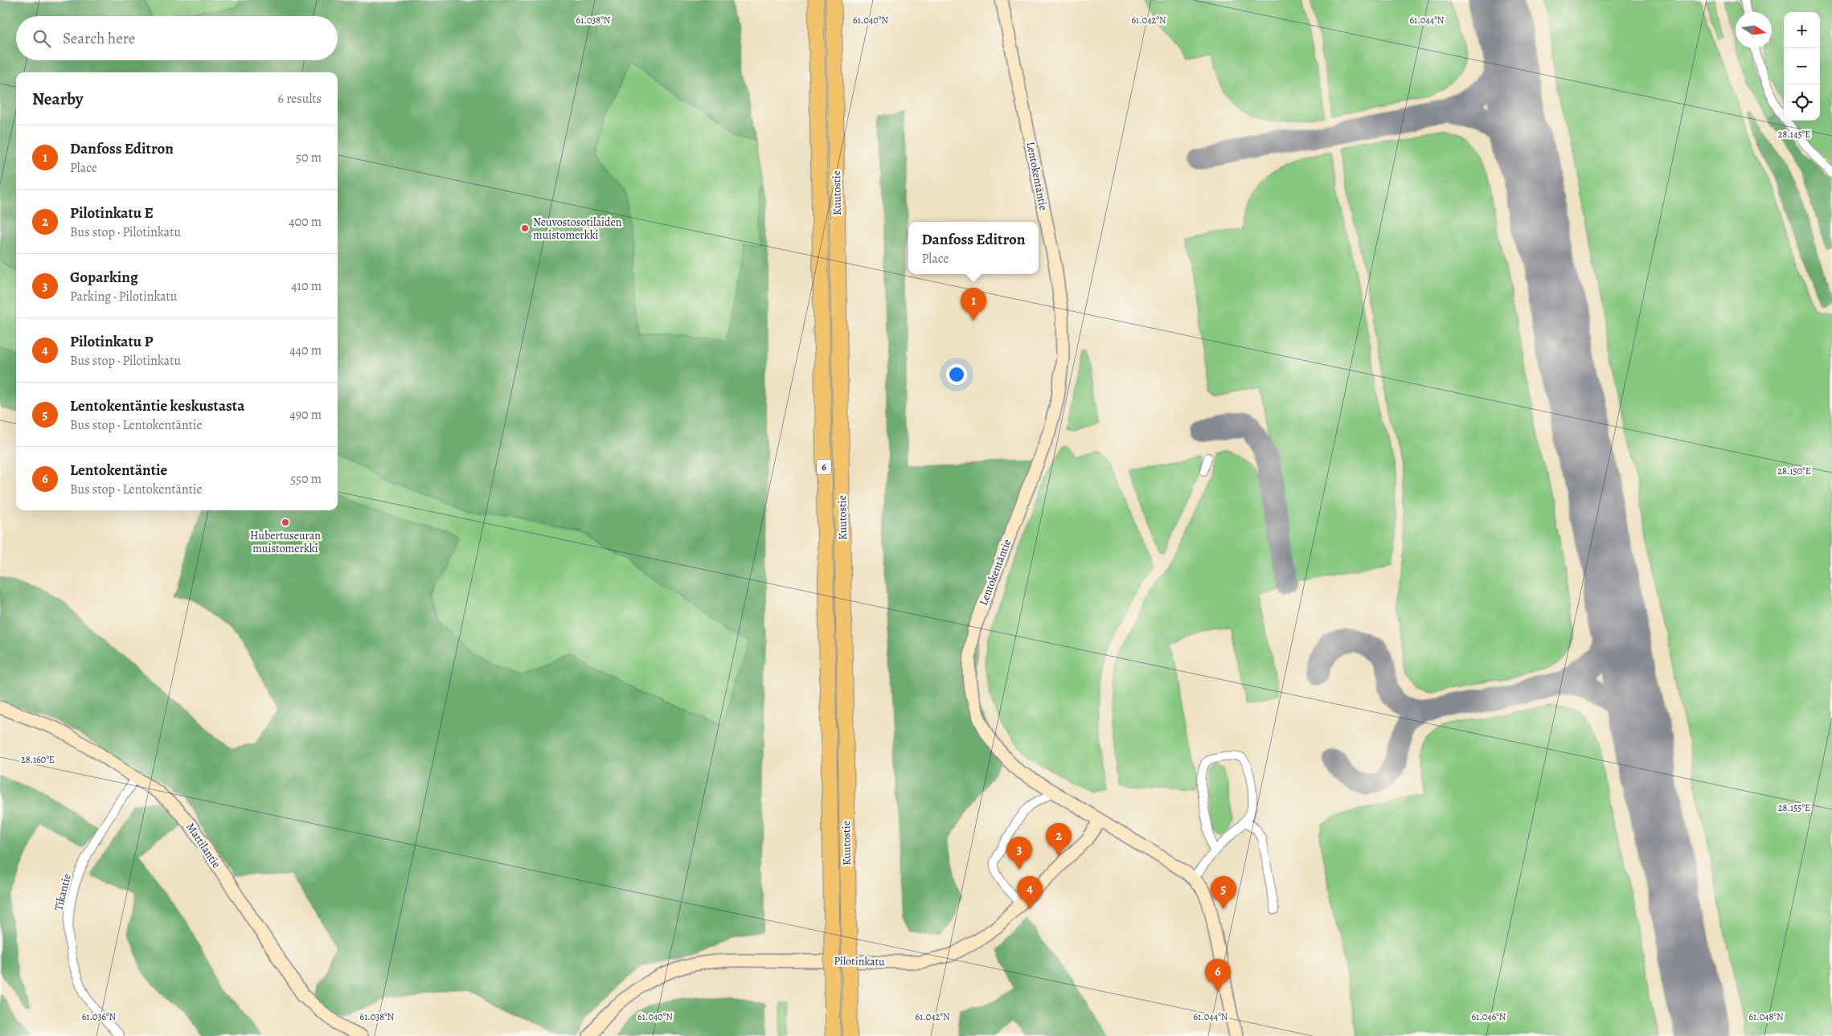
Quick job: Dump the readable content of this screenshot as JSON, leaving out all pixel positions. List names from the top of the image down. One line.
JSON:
{"streets":{"highway":["Kuutostie","6"],"street":["Lentokentäntie","Mattilantie","Tikantie","Pilotinkatu"]},"crossings":[["Lentokentäntie","Pilotinkatu"],["Mattilantie","Tikantie"]],"places":["Neuvostosotilaiden muistomerkki","Hubertuseuran muistomerkki"],"north":"right","page":{"map_buttons":["+","−"],"search":"Search here","heading":["Nearby","6 results"],"list":[{"mark":"1","name":"Danfoss Editron","note":"Place","value":"50 m"},{"mark":"2","name":"Pilotinkatu E","note":"Bus stop · Pilotinkatu","value":"400 m"},{"mark":"3","name":"Goparking","note":"Parking · Pilotinkatu","value":"410 m"},{"mark":"4","name":"Pilotinkatu P","note":"Bus stop · Pilotinkatu","value":"440 m"},{"mark":"5","name":"Lentokentäntie keskustasta","note":"Bus stop · Lentokentäntie","value":"490 m"},{"mark":"6","name":"Lentokentäntie","note":"Bus stop · Lentokentäntie","value":"550 m"}],"popup":["Danfoss Editron","Place"],"pins":["1","2","3","4","5","6"]},"coordinates":["61.038°N","61.040°N","61.042°N","61.044°N","28.145°E","28.150°E","28.160°E","28.155°E","61.036°N","61.046°N","61.048°N"]}
